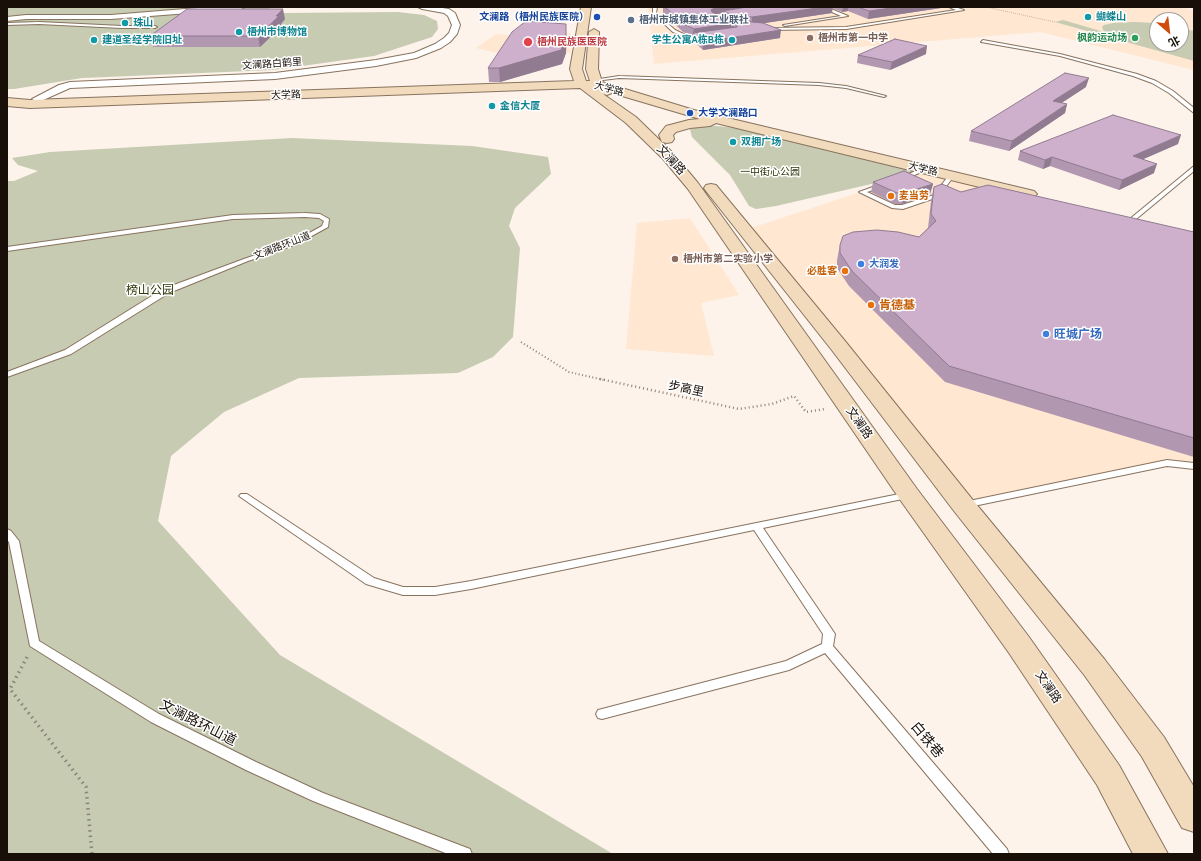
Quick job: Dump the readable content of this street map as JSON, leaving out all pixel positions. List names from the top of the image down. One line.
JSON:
{"streets":{"main road":["大学路","文澜路"],"street":["文澜路白鹤里"],"lane":["文澜路环山道","白铁巷"],"path":["步高里"]},"crossings":[["文澜路白鹤里","大学路"],["大学路","文澜路"],["文澜路","步高里"]],"parks":["一中街心公园","榜山公园"],"places":["文澜路（梧州民族医院）","蝴蝶山","梧州市城镇集体工业联社","珠山","梧州市博物馆","梧州市第一中学","枫韵运动场","建道圣经学院旧址","学生公寓A栋B栋","梧州民族医医院","金信大厦","大学文澜路口","双拥广场","麦当劳","梧州市第二实验小学","大润发","必胜客","肯德基","旺城广场"],"north":"bottom right"}
